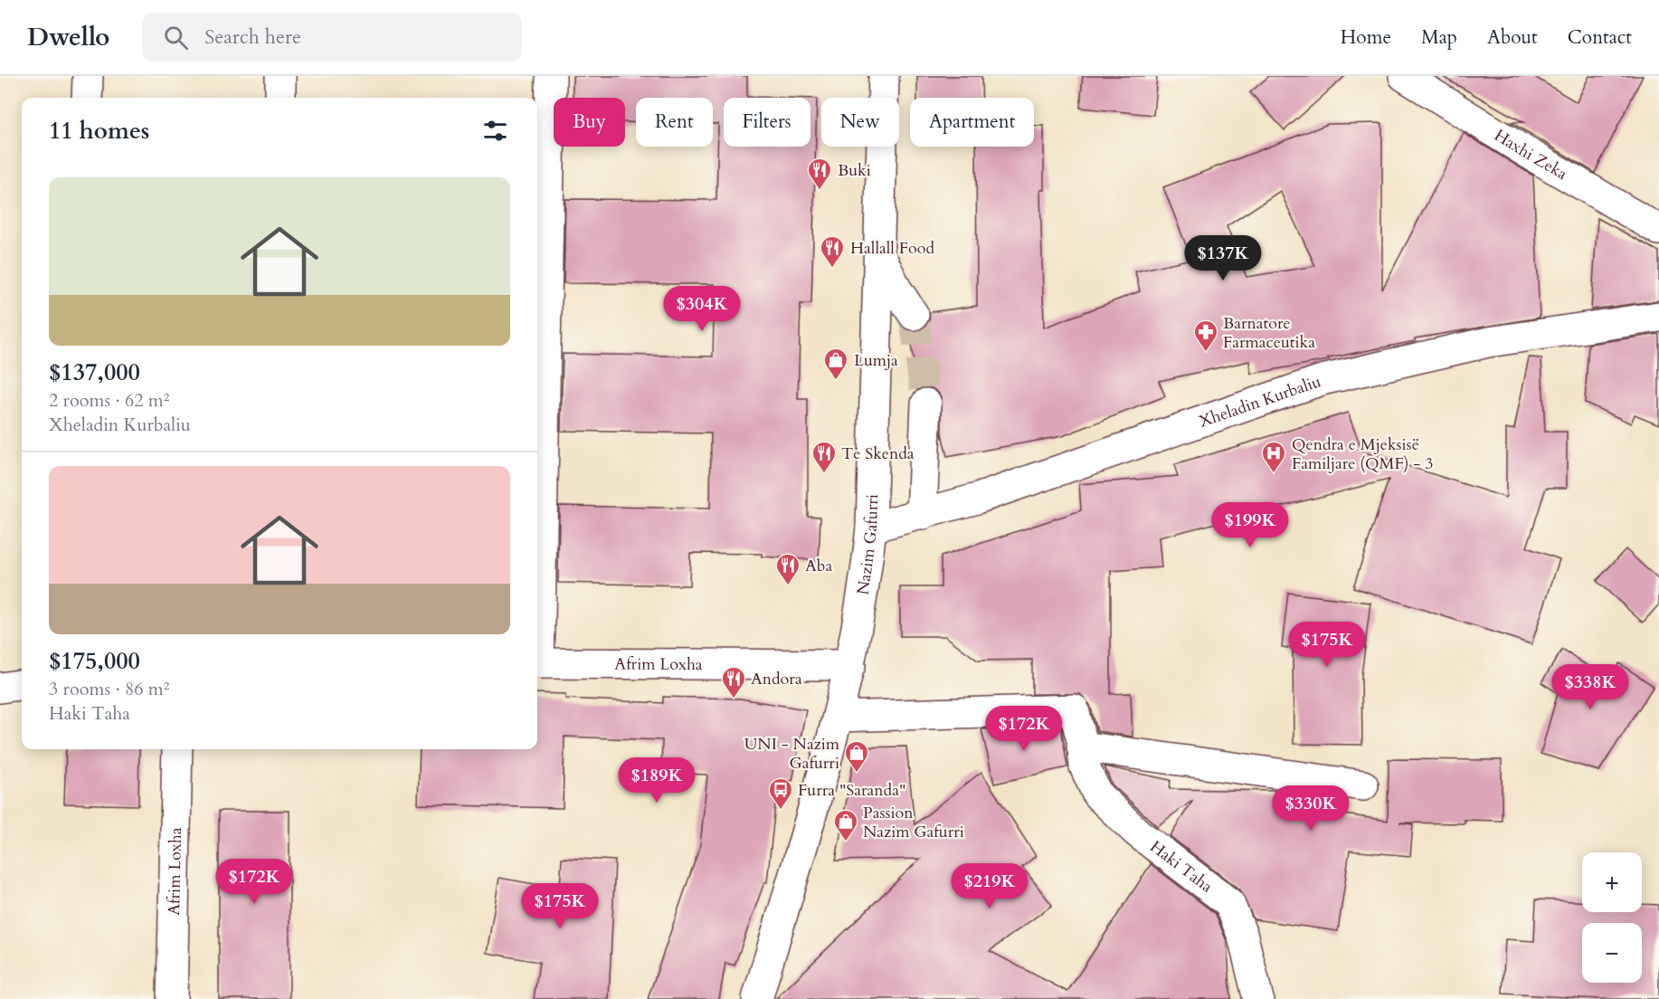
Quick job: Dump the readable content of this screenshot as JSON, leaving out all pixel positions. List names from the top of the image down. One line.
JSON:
{"streets":{"street":["Haxhi Zeka","Xheladin Kurbaliu","Nazim Gafurri","Afrim Loxha","Haki Taha"]},"crossings":[["Xheladin Kurbaliu","Nazim Gafurri"],["Nazim Gafurri","Afrim Loxha"],["Nazim Gafurri","Haki Taha"]],"places":{"restaurant":["Buki","Hallall Food","Te Skenda","Aba","Andora"],"pharmacy":["Barnatore Farmaceutika"],"shop":["Lumja","UNI - Nazim Gafurri","Passion Nazim Gafurri"],"hospital":["Qendra e Mjeksisë Familjare (QMF) - 3"],"bus stop":["Furra \"Saranda\""]},"page":{"header":"Dwello","search":"Search here","nav":["Home","Map","About","Contact"],"chip":["Buy","Rent","Filters","New","Apartment"],"heading":"11 homes","list":[{"name":"$137,000","note":"2 rooms · 62 m² · Xheladin Kurbaliu"},{"name":"$175,000","note":"3 rooms · 86 m² · Haki Taha"}],"price":["$137K","$304K","$199K","$175K","$338K","$172K","$189K","$330K","$172K","$219K","$175K"],"map_buttons":["+","−"]}}
